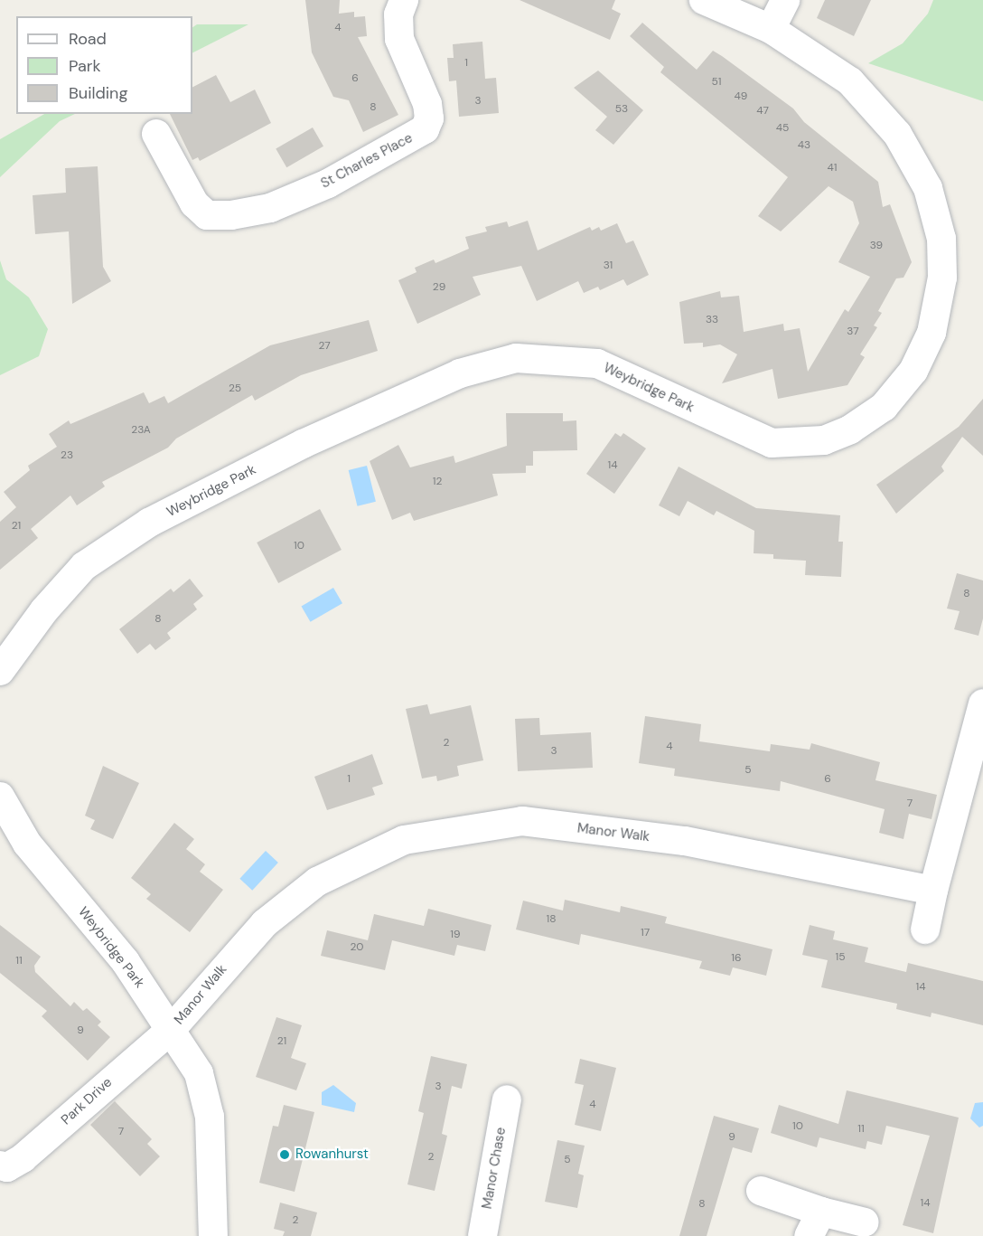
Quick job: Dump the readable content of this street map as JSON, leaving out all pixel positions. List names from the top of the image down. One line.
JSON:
{"streets":{"street":["St Charles Place","Weybridge Park","Manor Walk","Park Drive","Manor Chase"]},"crossings":[["Weybridge Park","Manor Walk"],["Weybridge Park","Park Drive"],["Manor Walk","Park Drive"]],"places":["Rowanhurst"],"house_numbers":["4","1","6","51","49","3","8","53","47","45","43","41","39","31","29","33","37","27","25","23A","23","14","12","21","10","8","8","2","4","3","5","1","6","7","18","17","19","20","15","16","11","14","9","21","3","4","10","11","7","9","2","5","14","8","2"],"legend":["Road","Park","Building"]}
